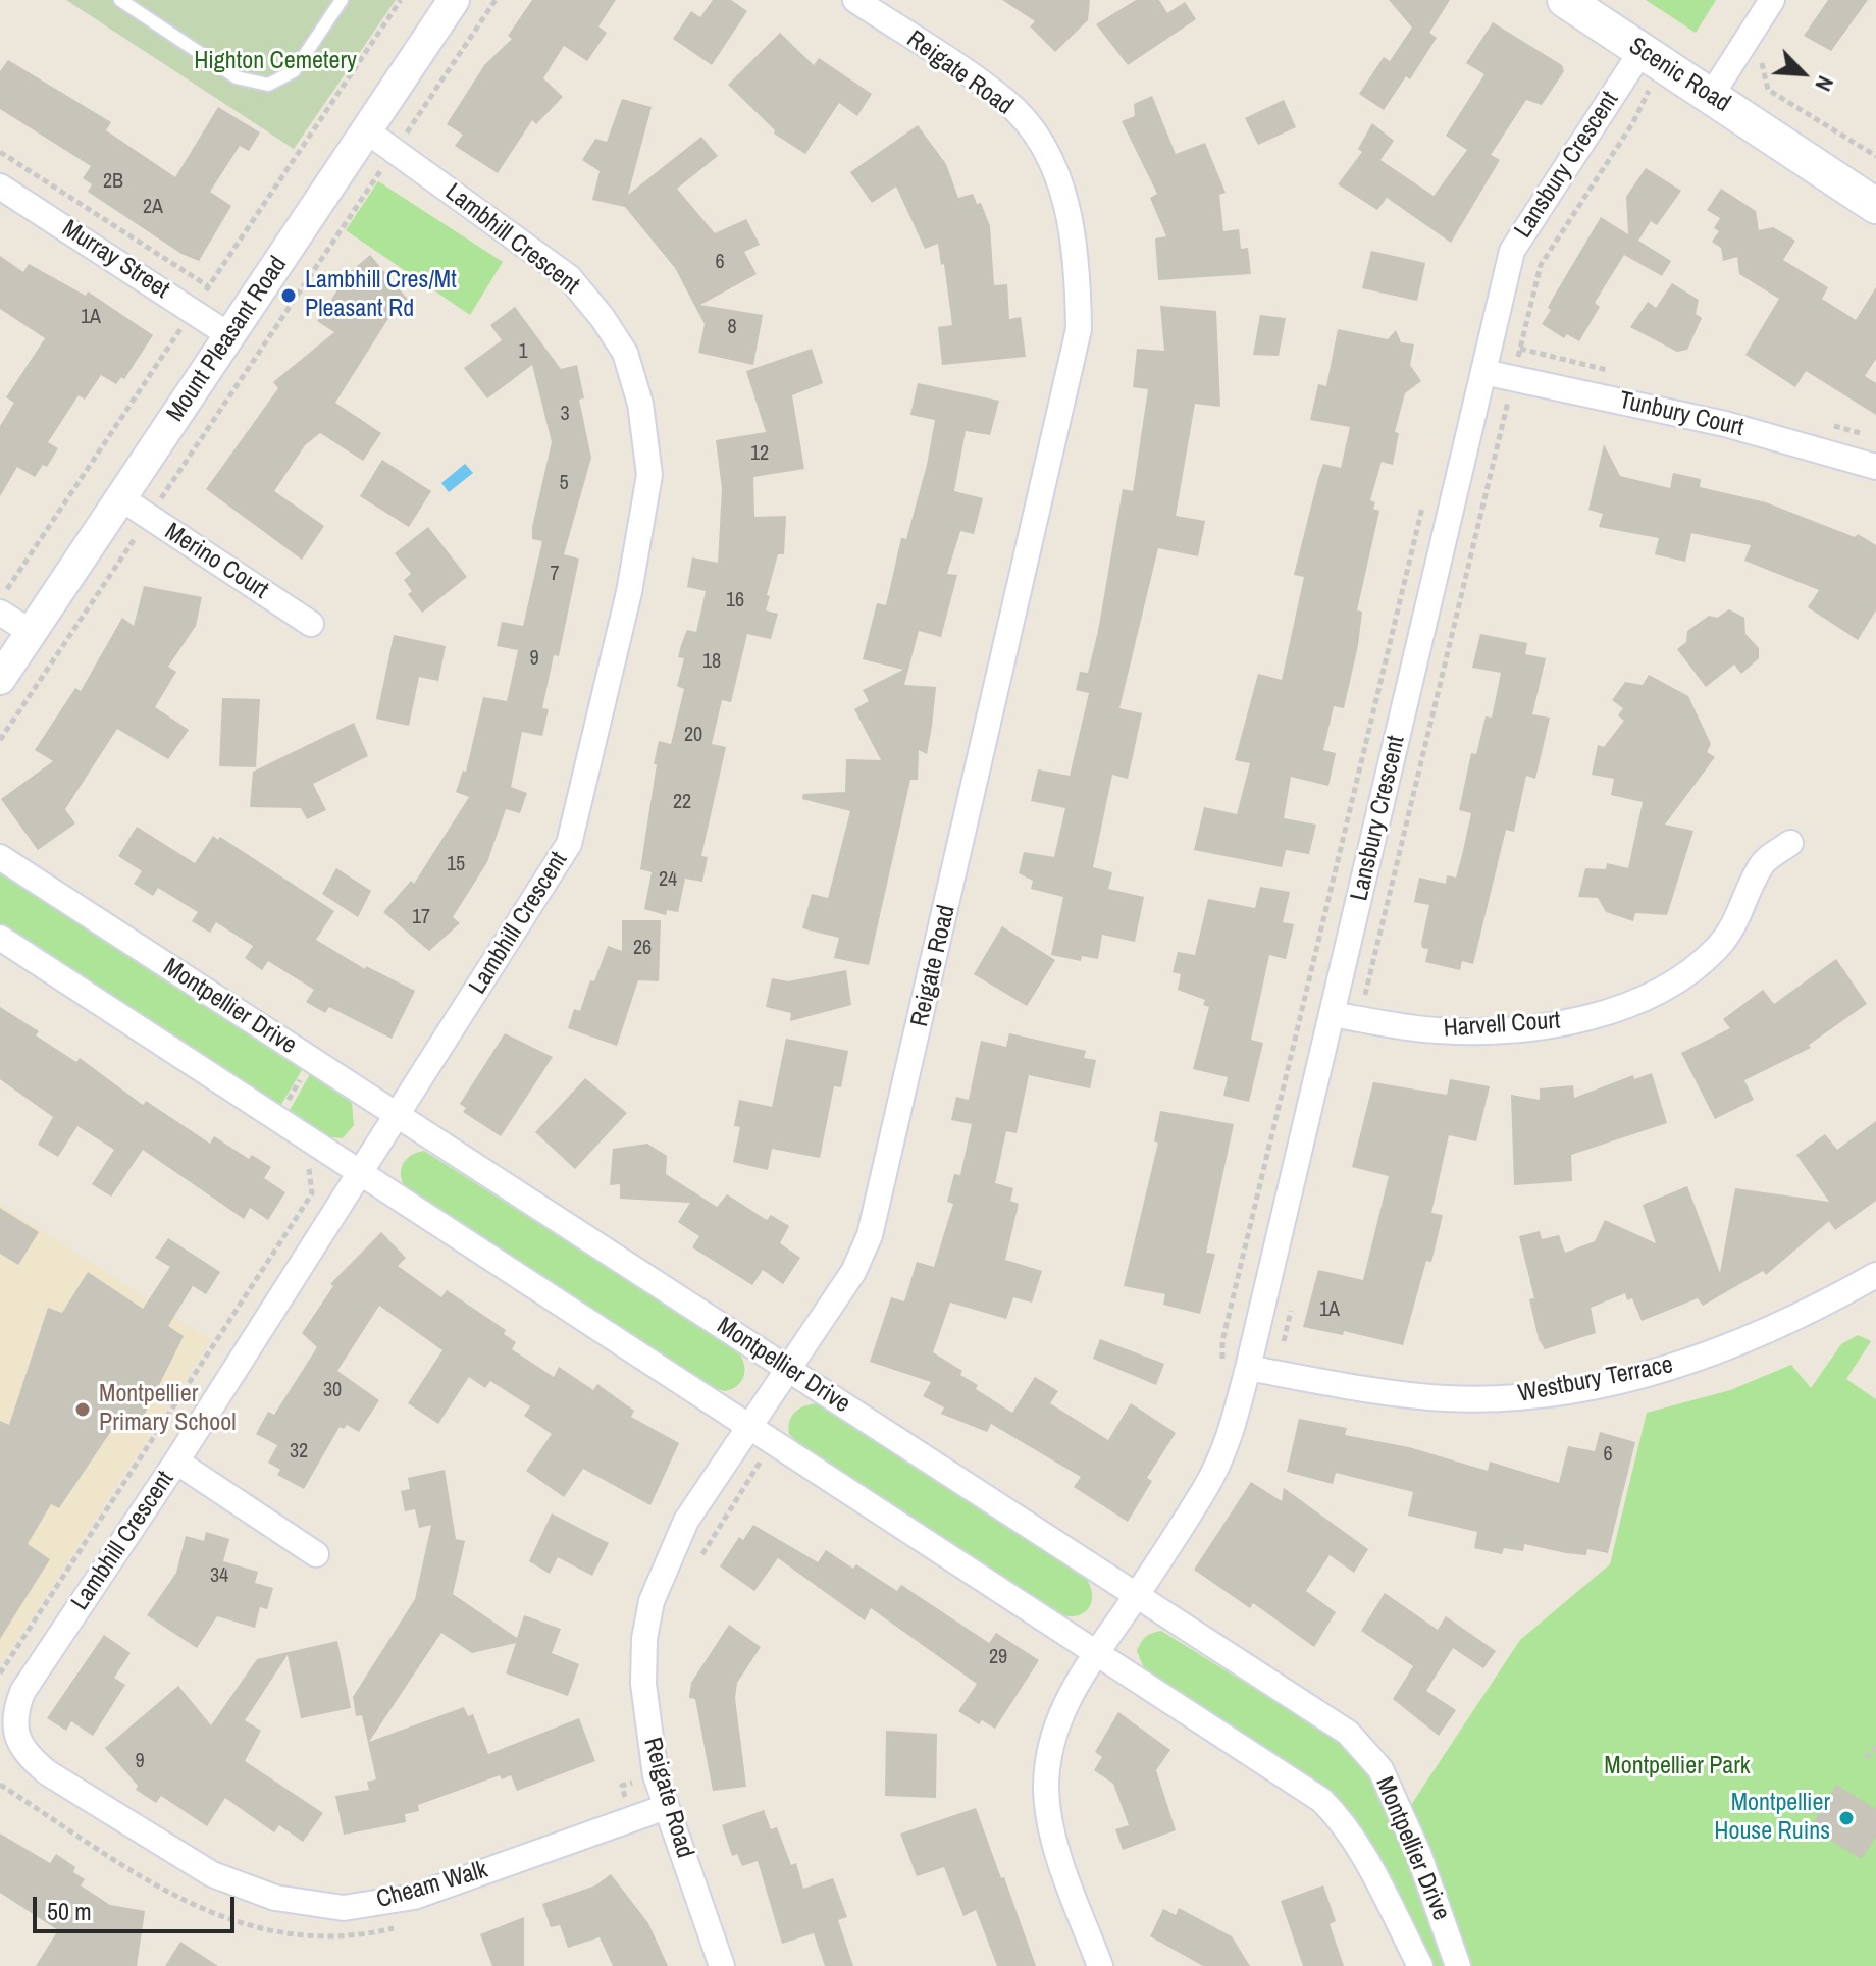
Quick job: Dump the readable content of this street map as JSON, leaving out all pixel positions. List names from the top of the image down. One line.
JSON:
{"streets":{"main road":["Scenic Road"],"street":["Reigate Road","Lansbury Crescent","Lambhill Crescent","Murray Street","Mount Pleasant Road","Tunbury Court","Merino Court","Montpellier Drive","Harvell Court","Westbury Terrace","Cheam Walk"]},"crossings":[["Reigate Road","Montpellier Drive"],["Reigate Road","Cheam Walk"],["Scenic Road","Lansbury Crescent"],["Lansbury Crescent","Tunbury Court"],["Lansbury Crescent","Montpellier Drive"],["Lansbury Crescent","Harvell Court"],["Lansbury Crescent","Westbury Terrace"],["Lambhill Crescent","Mount Pleasant Road"],["Lambhill Crescent","Montpellier Drive"],["Lambhill Crescent","Cheam Walk"],["Murray Street","Mount Pleasant Road"],["Mount Pleasant Road","Merino Court"]],"parks":["Highton Cemetery","Montpellier Park"],"places":["Lambhill Cres/Mt Pleasant Rd","Montpellier Primary School","Montpellier House Ruins"],"house_numbers":["2B","2A","6","1A","8","1","3","12","5","7","16","9","18","20","22","15","24","17","26","1A","30","32","6","34","29","9"],"scale_bar":"50 m","north":"bottom right"}
